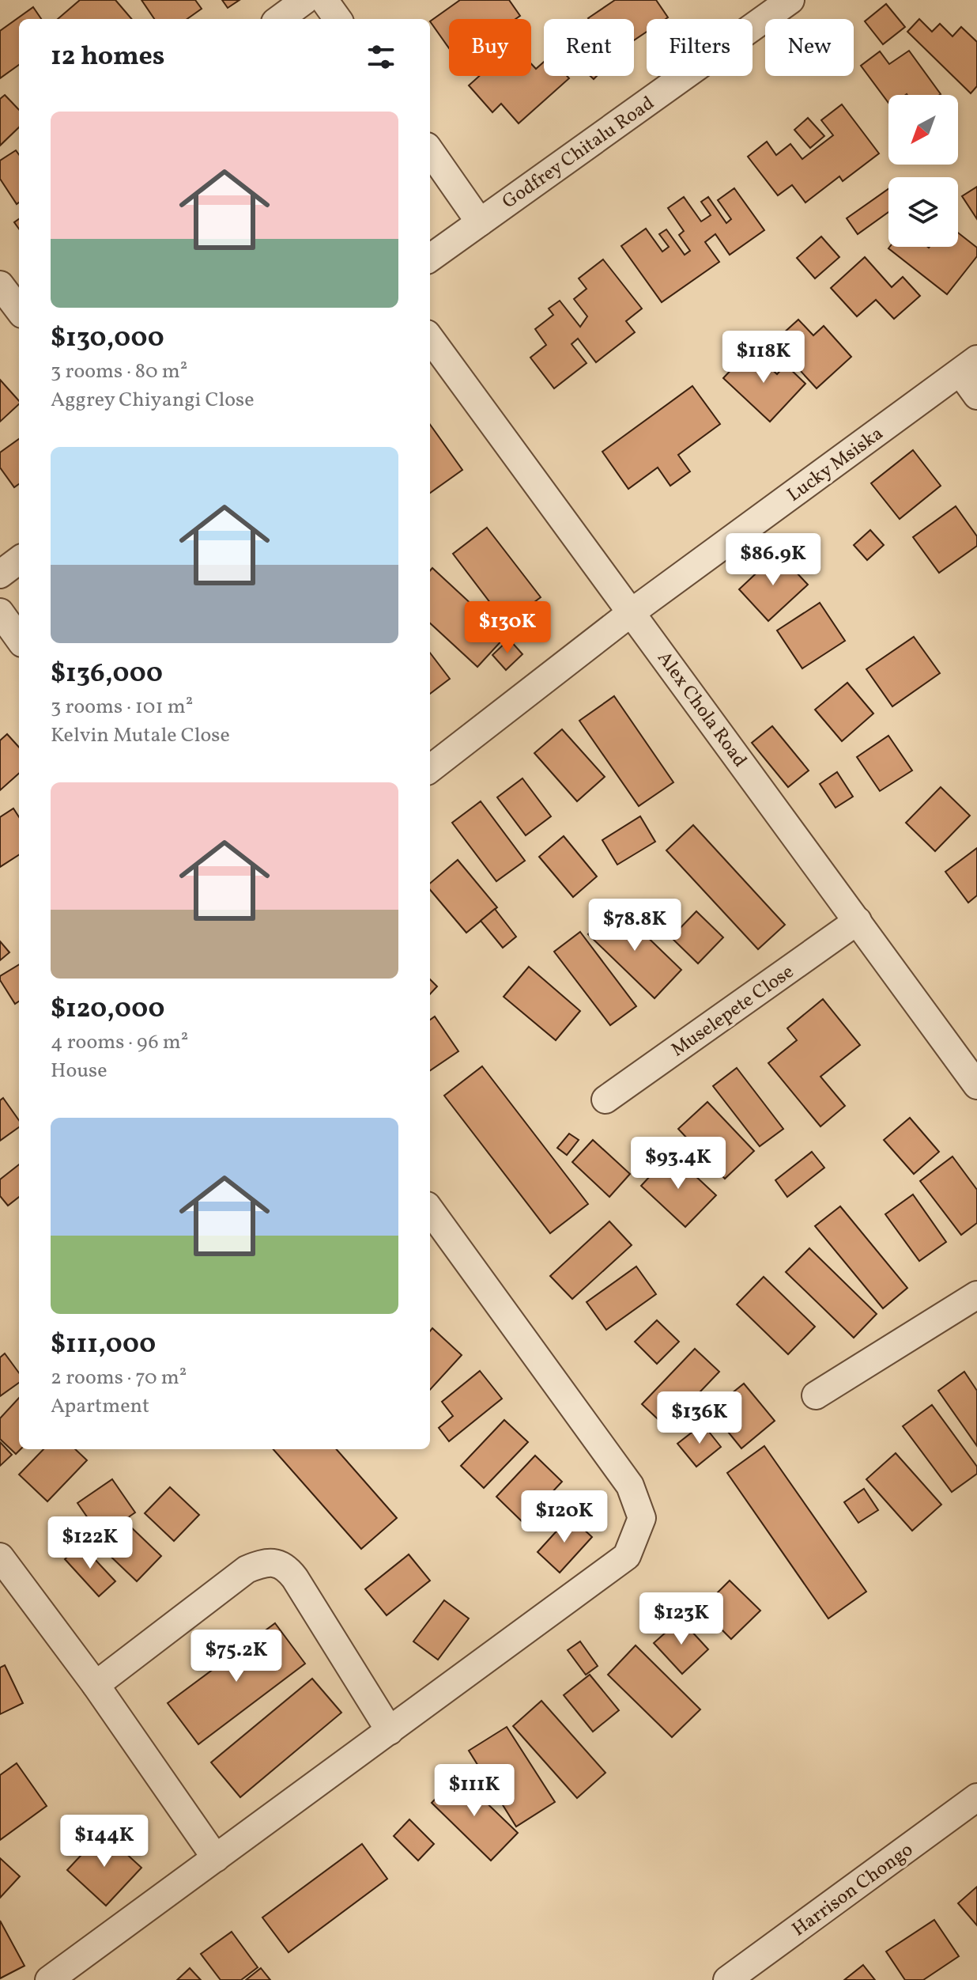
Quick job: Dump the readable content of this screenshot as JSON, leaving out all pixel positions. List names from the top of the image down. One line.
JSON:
{"streets":{"street":["Godfrey Chitalu Road","Lucky Msiska","Alex Chola Road","Muselepete Close","Harrison Chongo"]},"crossings":[["Lucky Msiska","Alex Chola Road"],["Alex Chola Road","Muselepete Close"]],"north":"bottom left","page":{"chip":["Buy","Rent","Filters","New"],"heading":"12 homes","list":[{"name":"$130,000","note":"3 rooms · 80 m² · Aggrey Chiyangi Close"},{"name":"$136,000","note":"3 rooms · 101 m² · Kelvin Mutale Close"},{"name":"$120,000","note":"4 rooms · 96 m² · House"},{"name":"$111,000","note":"2 rooms · 70 m² · Apartment"}],"price":["$118K","$86.9K","$130K","$78.8K","$93.4K","$136K","$120K","$122K","$123K","$75.2K","$111K","$144K"]}}
